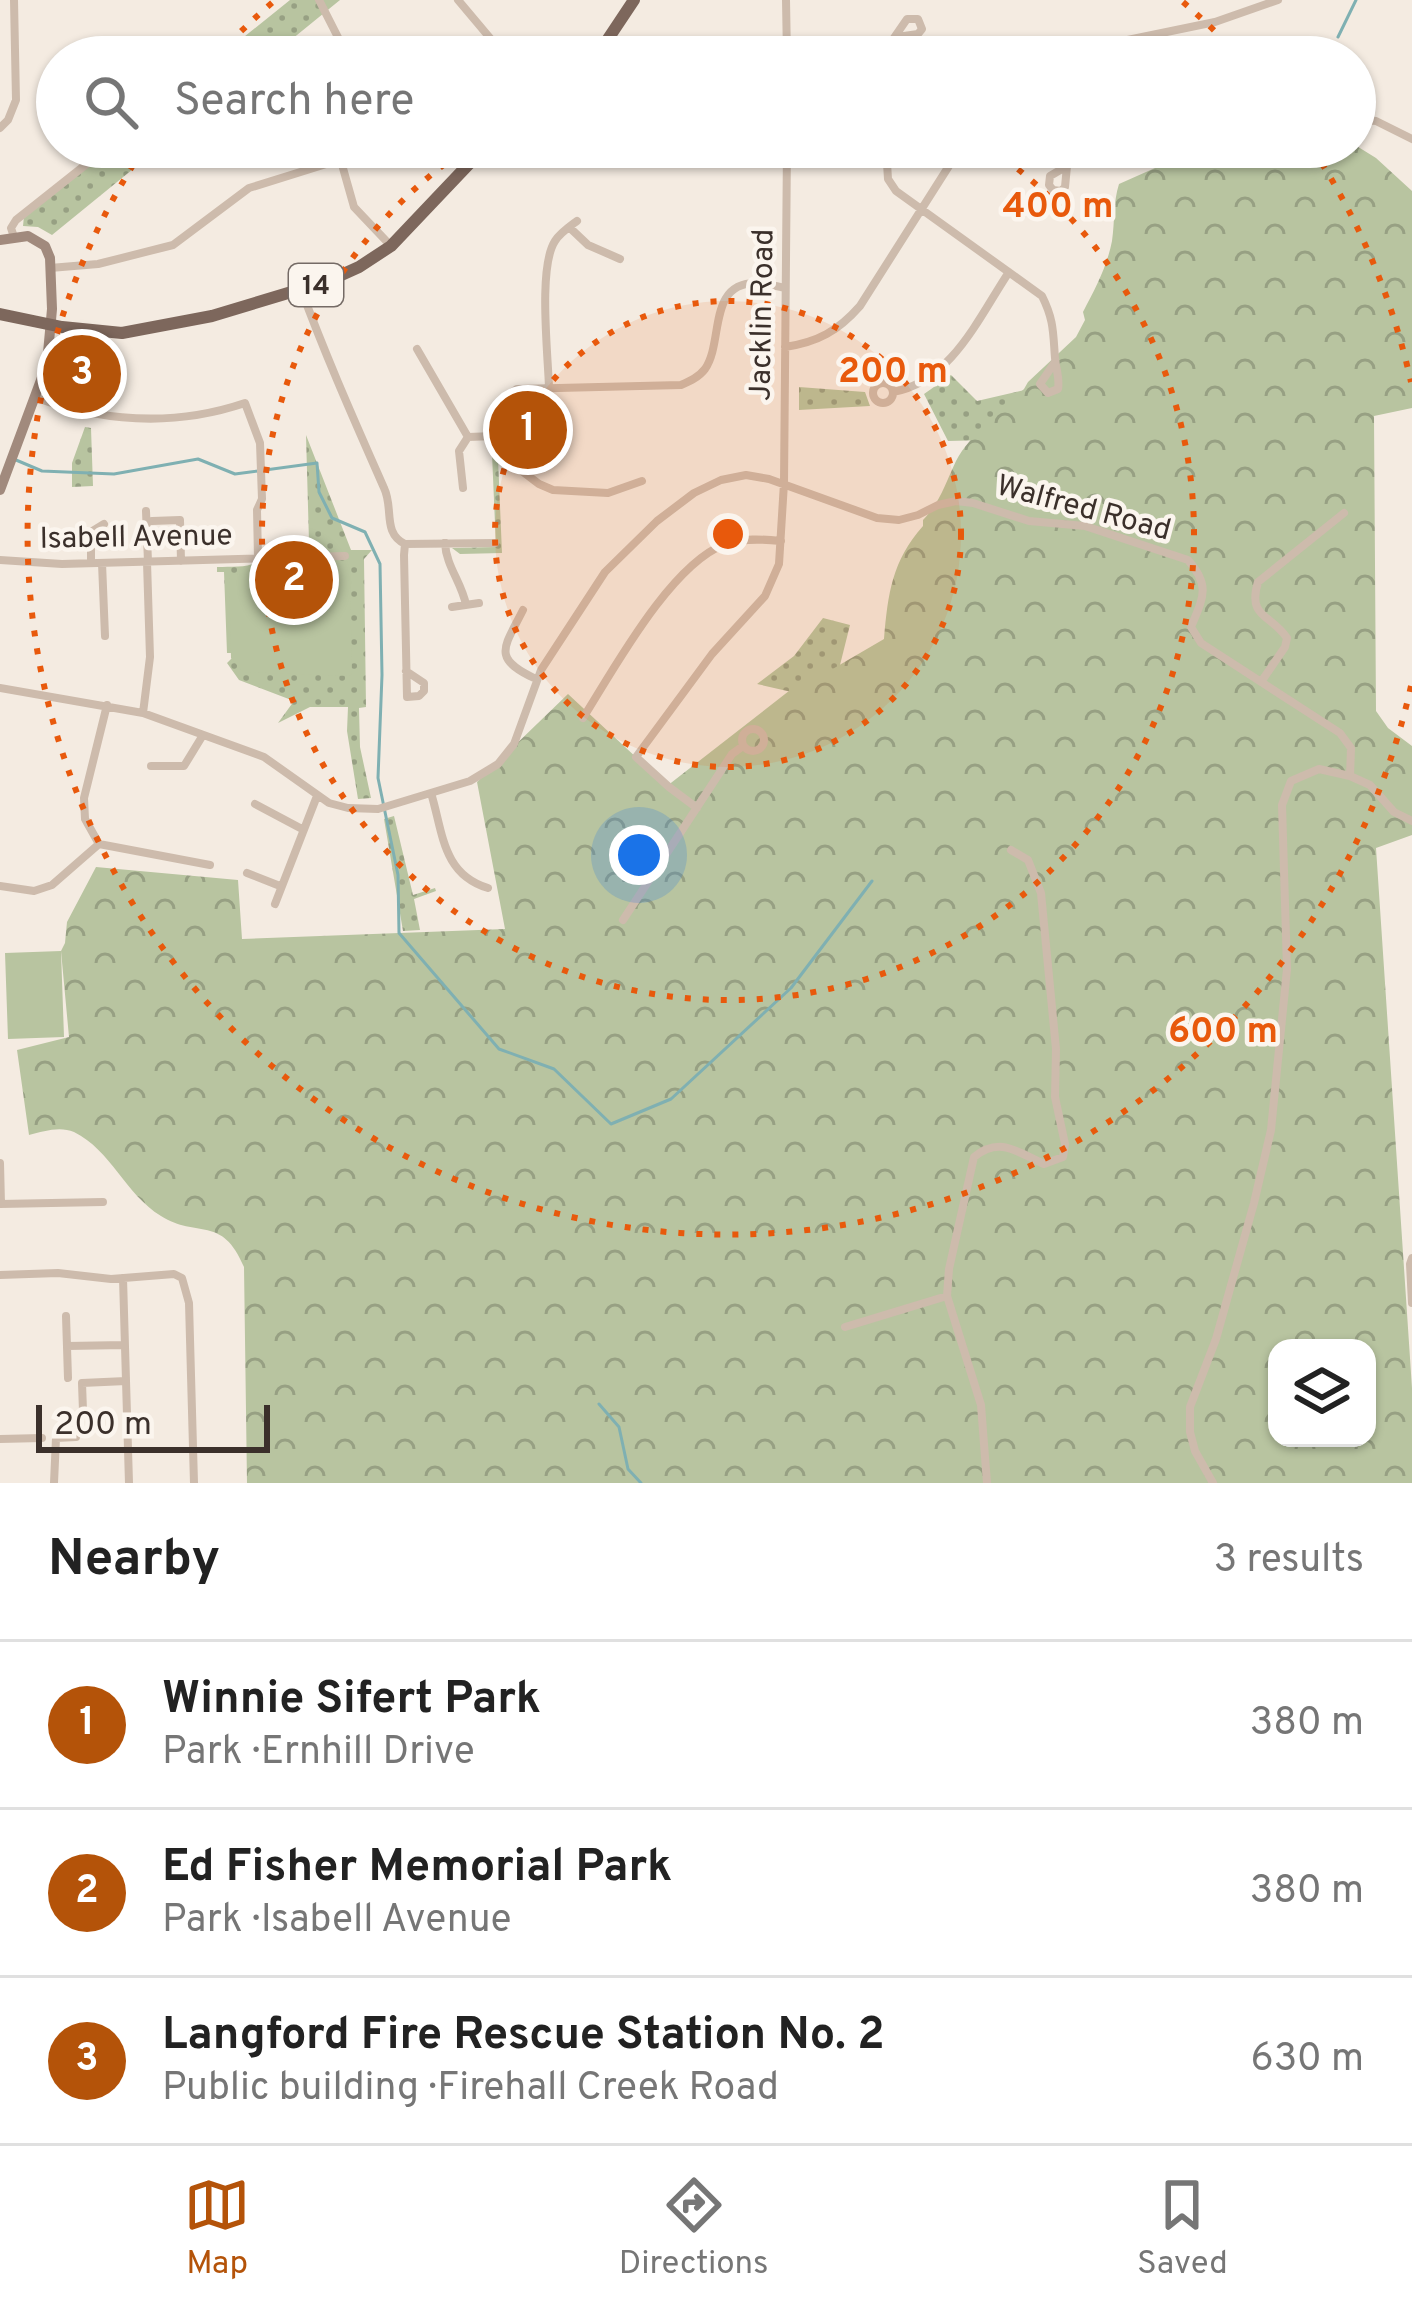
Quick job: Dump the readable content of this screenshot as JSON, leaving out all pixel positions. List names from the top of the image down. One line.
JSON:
{"streets":{"main road":["14"],"street":["Jacklin Road","Walfred Road","Isabell Avenue"]},"crossings":[["Jacklin Road","Walfred Road"]],"scale_bar":"200 m","page":{"search":"Search here","pins":["3","1","2"],"scale":"200 m","heading":["Nearby","3 results"],"list":[{"mark":"1","name":"Winnie Sifert Park","note":"Park · Ernhill Drive","value":"380 m"},{"mark":"2","name":"Ed Fisher Memorial Park","note":"Park · Isabell Avenue","value":"380 m"},{"mark":"3","name":"Langford Fire Rescue Station No. 2","note":"Public building · Firehall Creek Road","value":"630 m"}],"nav":["Map","Directions","Saved"]},"rings":["400 m","200 m","600 m"]}
